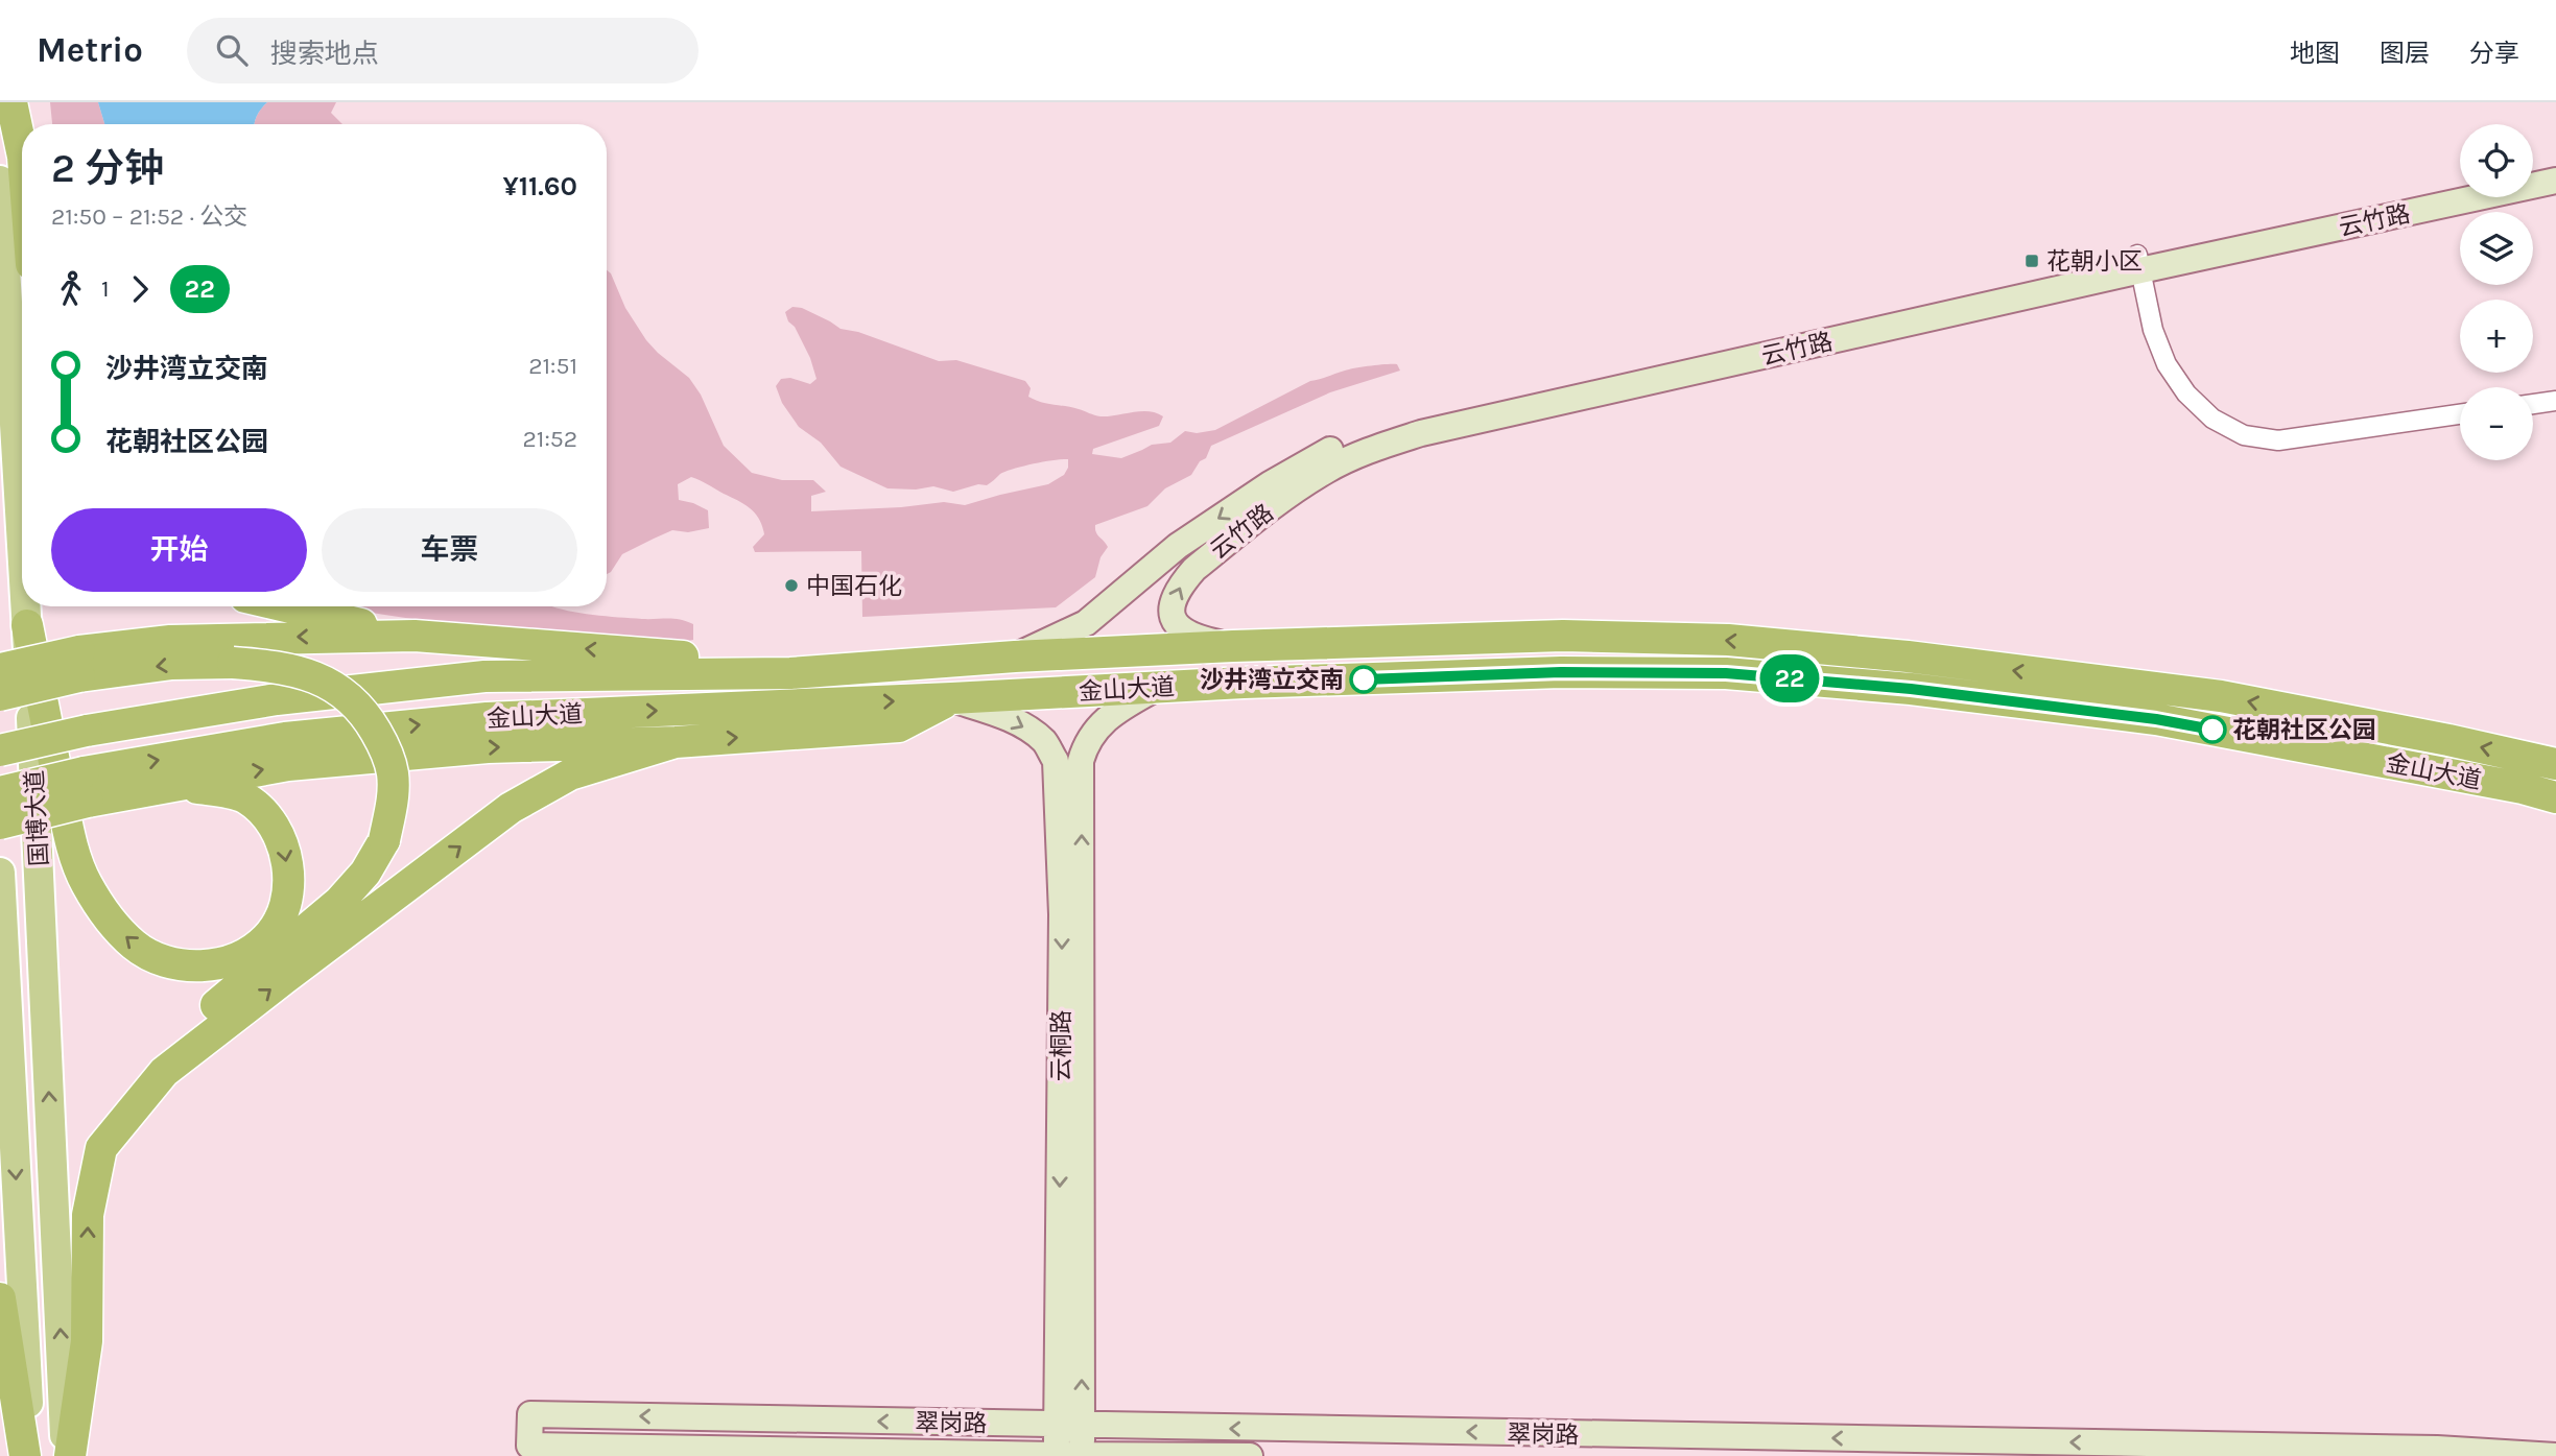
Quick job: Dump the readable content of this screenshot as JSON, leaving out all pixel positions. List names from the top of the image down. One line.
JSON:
{"streets":{"highway":["金山大道"],"main road":["云竹路","国博大道","云桐路","翠岗路"]},"crossings":[["云竹路","金山大道"],["金山大道","云桐路"],["云桐路","翠岗路"]],"places":{"transit":["花朝小区"],"other":["中国石化","沙井湾立交南","花朝社区公园"]},"lines":["bus line 22"],"page":{"header":"Metrio","search":"搜索地点","nav":["地图","图层","分享"],"on_map":"22","map_buttons":["+","−"],"heading":["2 分钟","21:50 – 21:52 · 公交","¥11.60"],"legs":["1","22"],"list":[{"name":"沙井湾立交南","value":"21:51"},{"name":"花朝社区公园","value":"21:52"}],"buttons":["开始","车票"]}}
